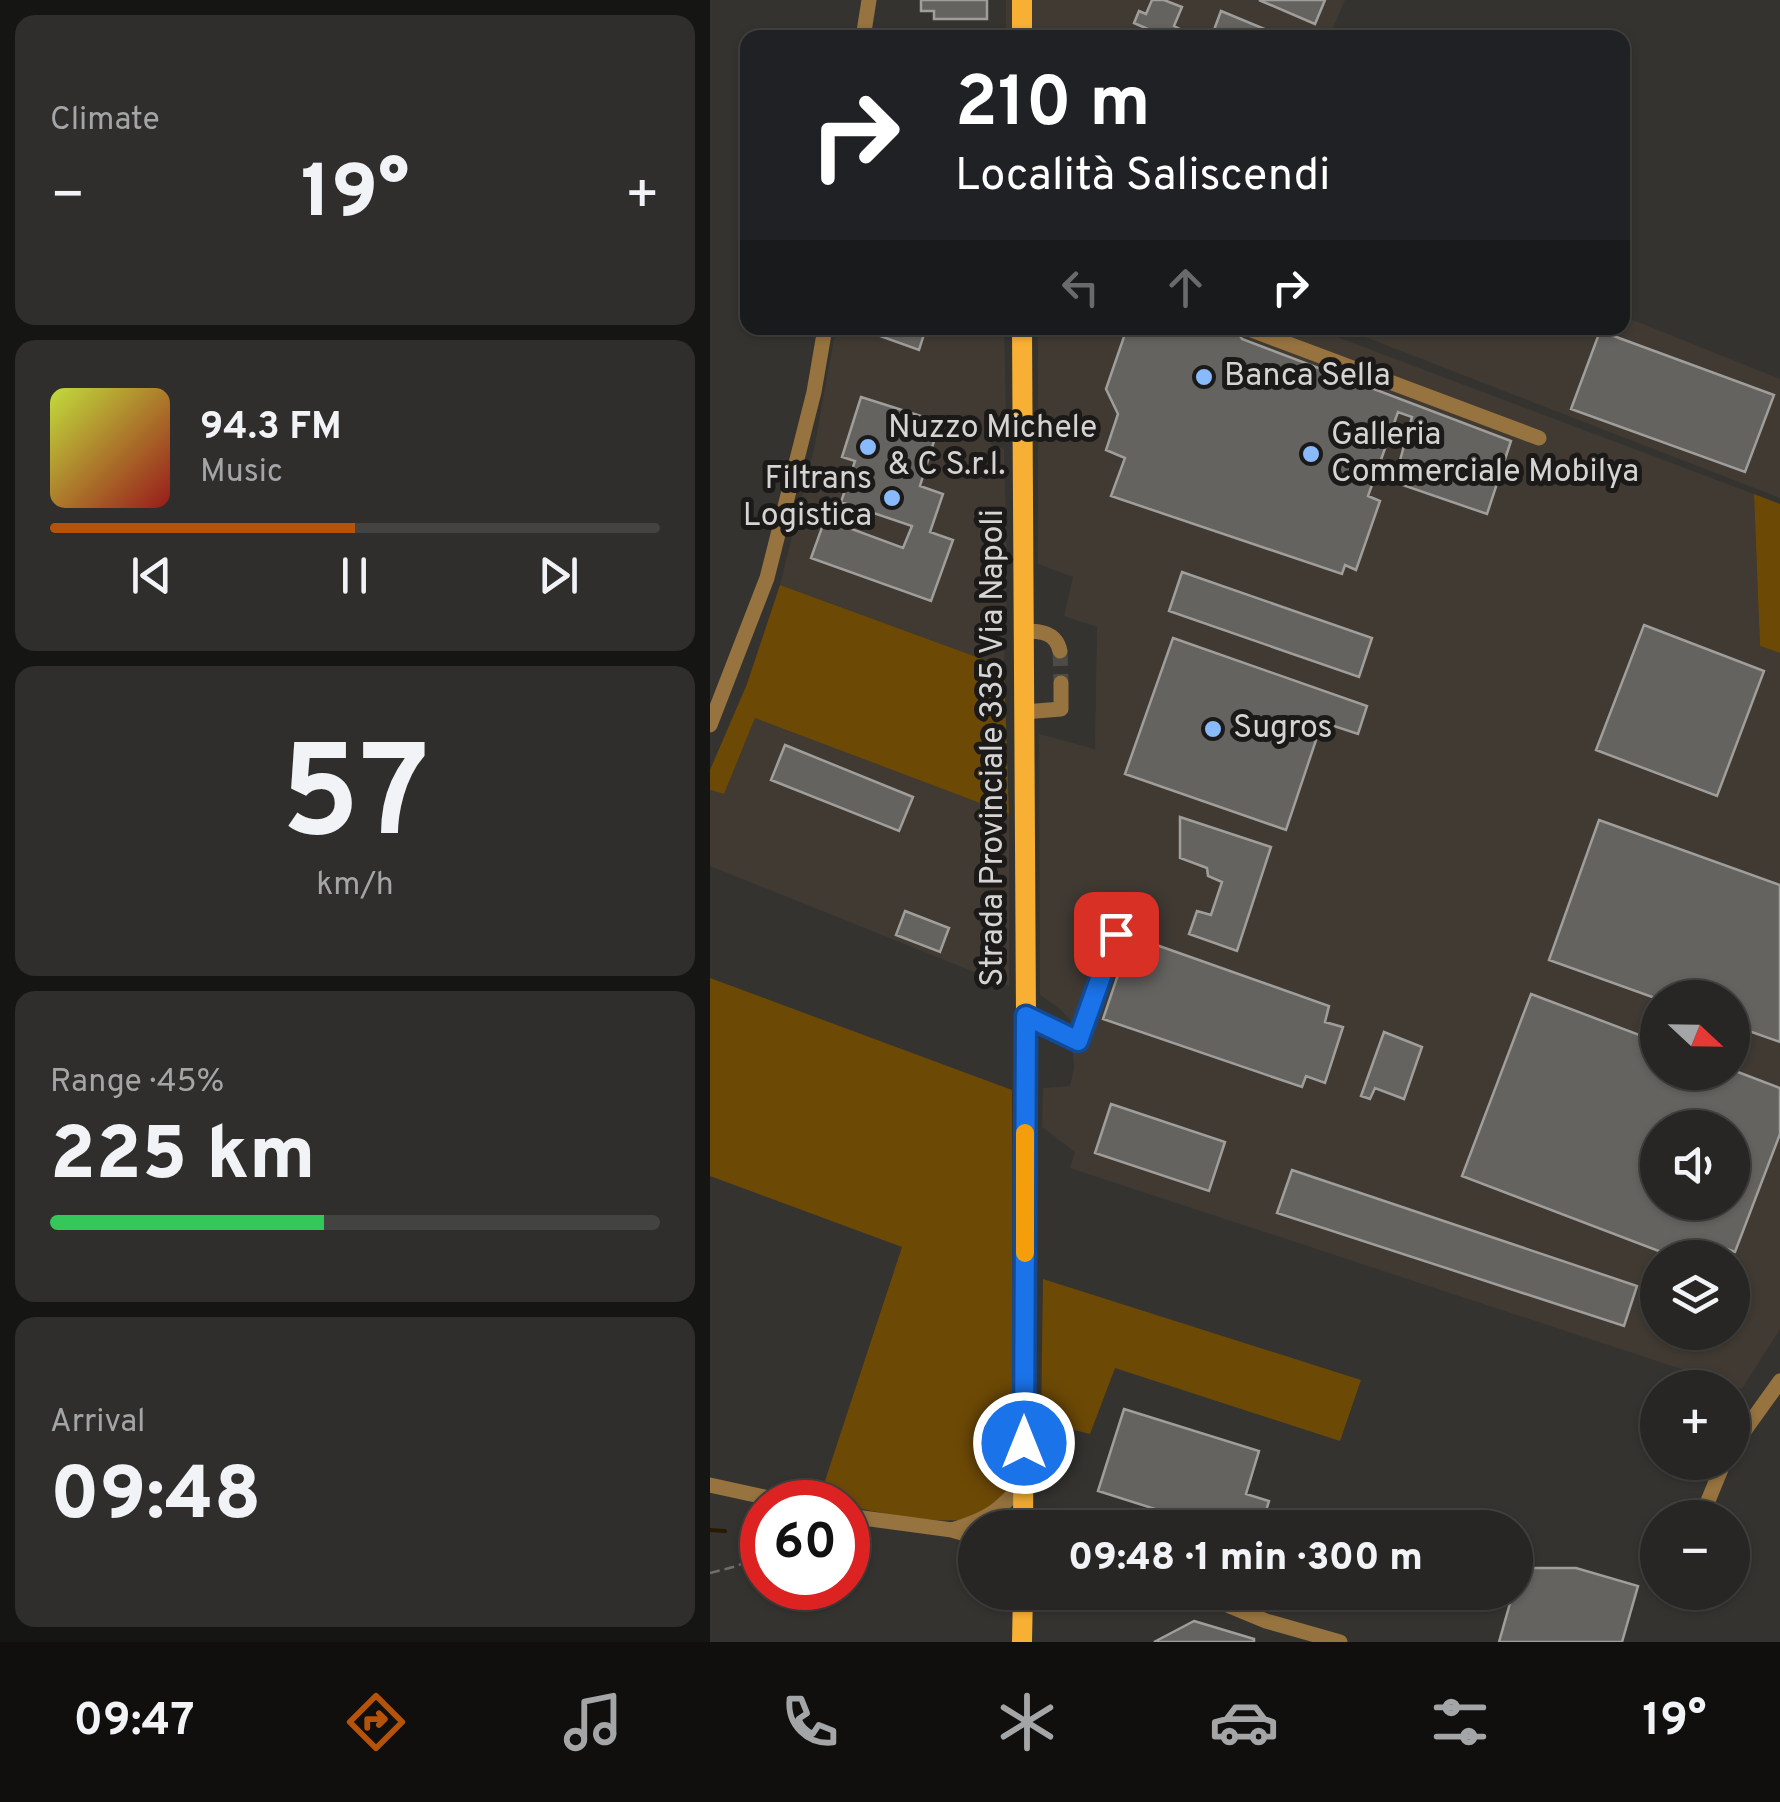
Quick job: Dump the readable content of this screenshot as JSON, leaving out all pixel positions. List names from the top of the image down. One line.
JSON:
{"streets":{"main road":["Strada Provinciale 335 Via Napoli"]},"places":["Banca Sella","Nuzzo Michele & C S.r.l.","Galleria Commerciale Mobilya","Filtrans Logistica","Sugros"],"north":"right","page":{"tile":["Climate",["57","km/h"],["Range · 45%","225 km"],["Arrival","09:48"]],"turn":["210 m","Località Saliscendi"],"heat":["−","19°","+"],"song":["94.3 FM","Music"],"map_buttons":["+","−"],"limit":"60","trip":"09:48 · 1 min · 300 m","tabs":["09:47","19°"]}}
